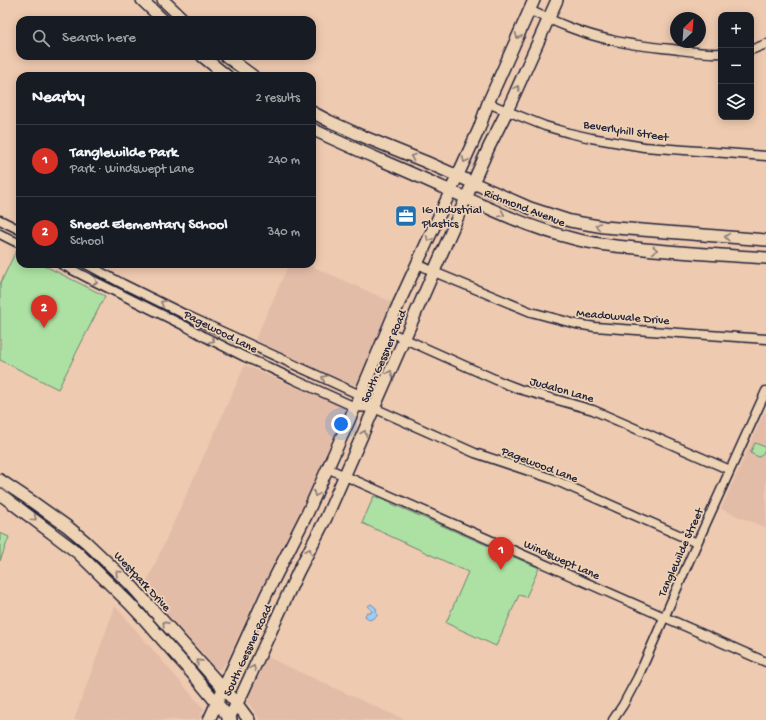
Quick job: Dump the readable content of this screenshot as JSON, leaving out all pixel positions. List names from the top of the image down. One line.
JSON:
{"streets":{"main road":["Richmond Avenue","South Gessner Road","Westpark Drive"],"street":["Beverlyhill Street","Meadowvale Drive","Pagewood Lane","Judalon Lane","Tanglewilde Street","Windswept Lane"]},"crossings":[["Beverlyhill Street","South Gessner Road"],["Richmond Avenue","South Gessner Road"],["Meadowvale Drive","South Gessner Road"],["Pagewood Lane","South Gessner Road"],["Pagewood Lane","Tanglewilde Street"],["South Gessner Road","Judalon Lane"],["South Gessner Road","Windswept Lane"],["South Gessner Road","Westpark Drive"],["Judalon Lane","Tanglewilde Street"],["Tanglewilde Street","Windswept Lane"]],"places":{"office":["IG Industrial Plastics"]},"north":"top right","page":{"map_buttons":["+","−"],"search":"Search here","heading":["Nearby","2 results"],"list":[{"mark":"1","name":"Tanglewilde Park","note":"Park · Windswept Lane","value":"240 m"},{"mark":"2","name":"Sneed Elementary School","note":"School","value":"340 m"}],"pins":["2","1"]}}
